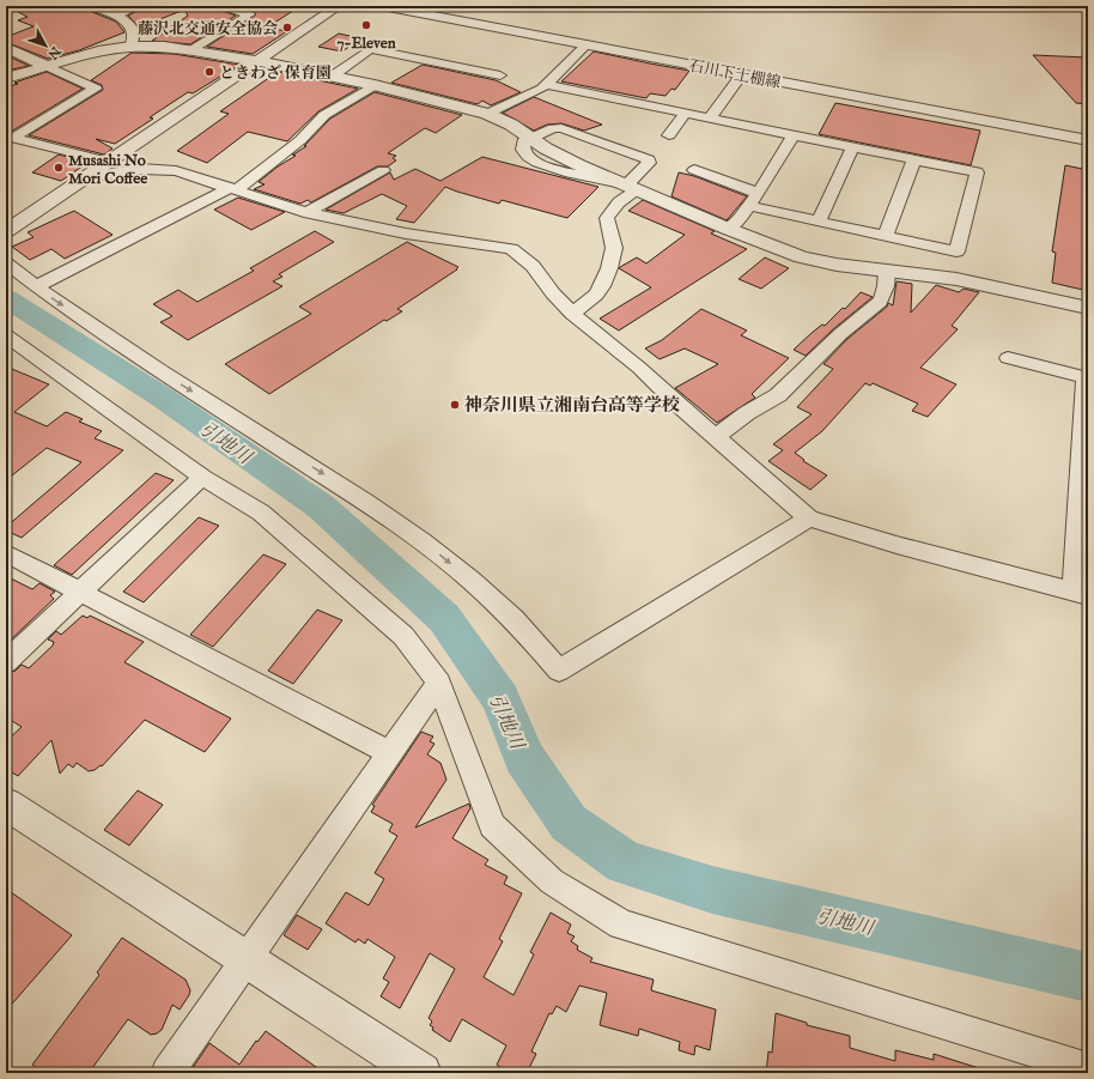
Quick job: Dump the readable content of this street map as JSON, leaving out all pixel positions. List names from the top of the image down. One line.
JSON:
{"streets":{"street":["石川下土棚線"]},"water":["引地川"],"places":["7-Eleven","藤沢北交通安全協会","ときわざ 保育園","Musashi No Mori Coffee","神奈川県立湘南台高等学校"],"north":"bottom right"}
